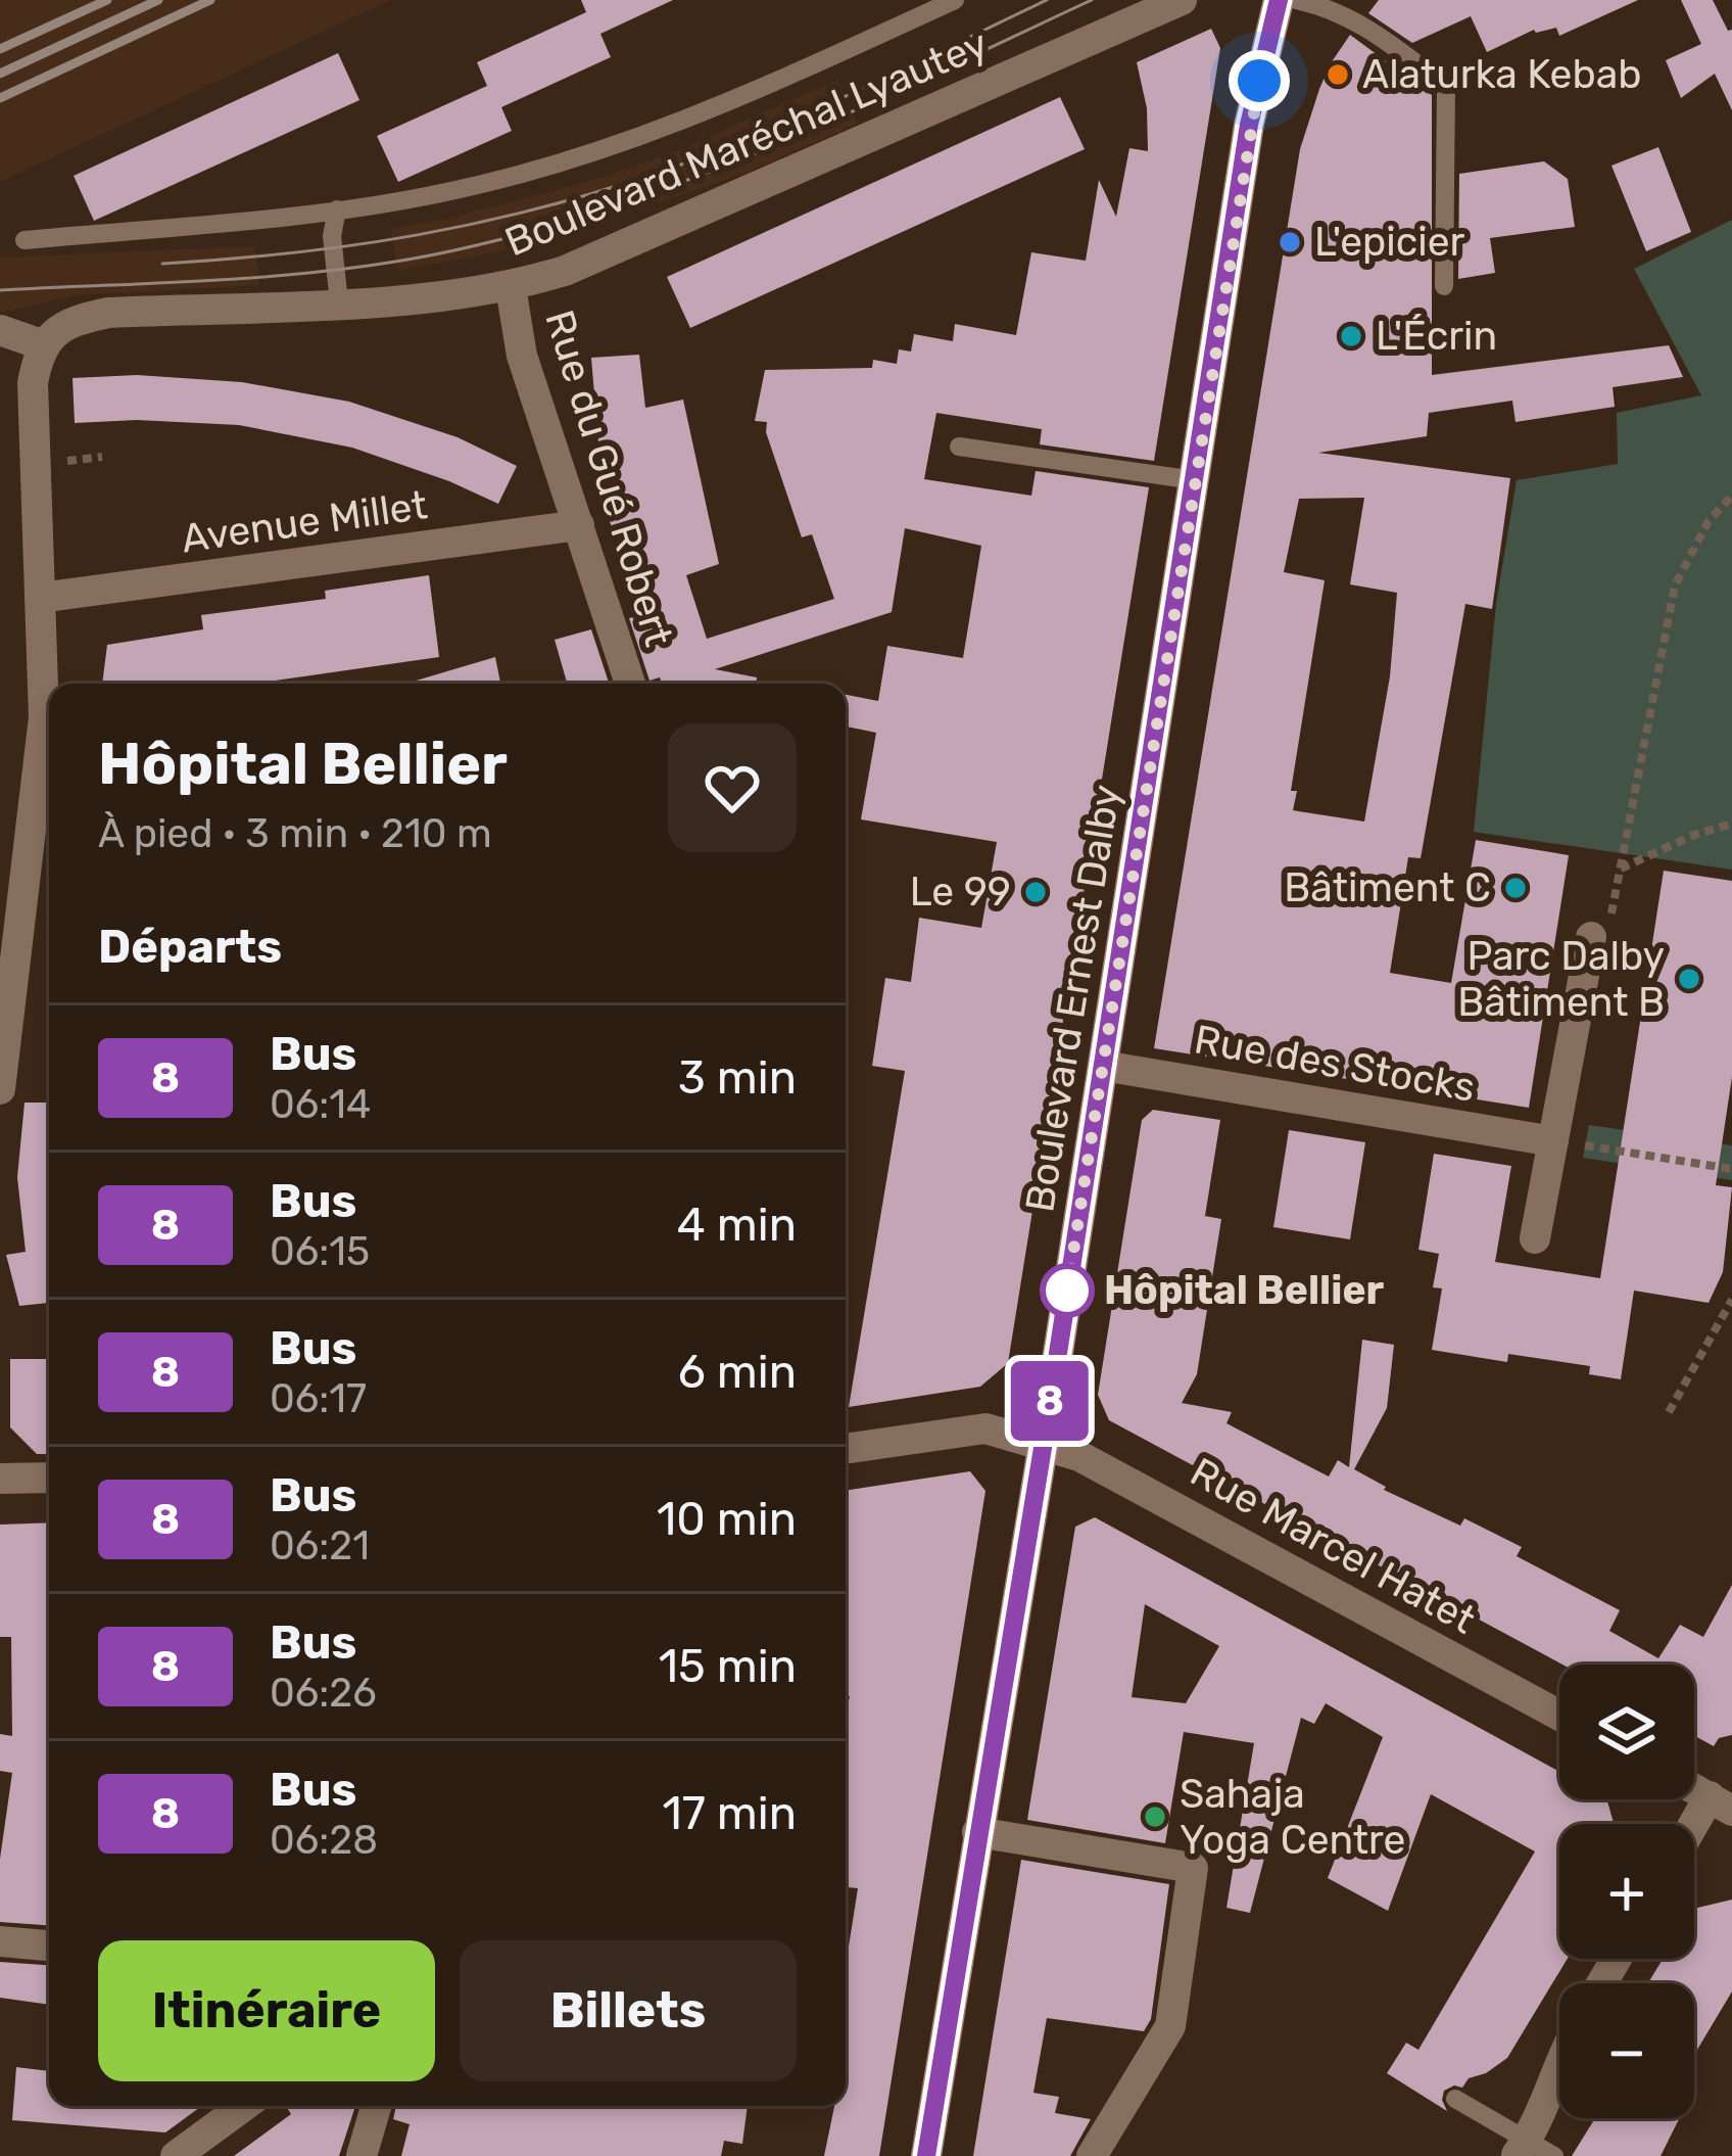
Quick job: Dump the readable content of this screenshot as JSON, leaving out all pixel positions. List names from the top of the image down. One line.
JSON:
{"streets":{"street":["Boulevard Maréchal Lyautey","Rue du Gué Robert","Avenue Millet","Boulevard Ernest Dalby","Rue des Stocks","Rue Marcel Hatet"]},"crossings":[["Boulevard Maréchal Lyautey","Rue du Gué Robert"],["Rue du Gué Robert","Avenue Millet"],["Boulevard Ernest Dalby","Rue des Stocks"],["Boulevard Ernest Dalby","Rue Marcel Hatet"]],"places":["Alaturka Kebab","L'epicier","L'Écrin","Bâtiment C","Le 99","Parc Dalby Bâtiment B","Hôpital Bellier","Sahaja Yoga Centre"],"lines":["bus line 8"],"page":{"on_map":"8","heading":[["Hôpital Bellier","À pied · 3 min · 210 m"],"Départs"],"list":[{"mark":"8","name":"Bus","note":"06:14","value":"3 min"},{"mark":"8","name":"Bus","note":"06:15","value":"4 min"},{"mark":"8","name":"Bus","note":"06:17","value":"6 min"},{"mark":"8","name":"Bus","note":"06:21","value":"10 min"},{"mark":"8","name":"Bus","note":"06:26","value":"15 min"},{"mark":"8","name":"Bus","note":"06:28","value":"17 min"}],"map_buttons":["+","−"],"buttons":["Itinéraire","Billets"]}}
